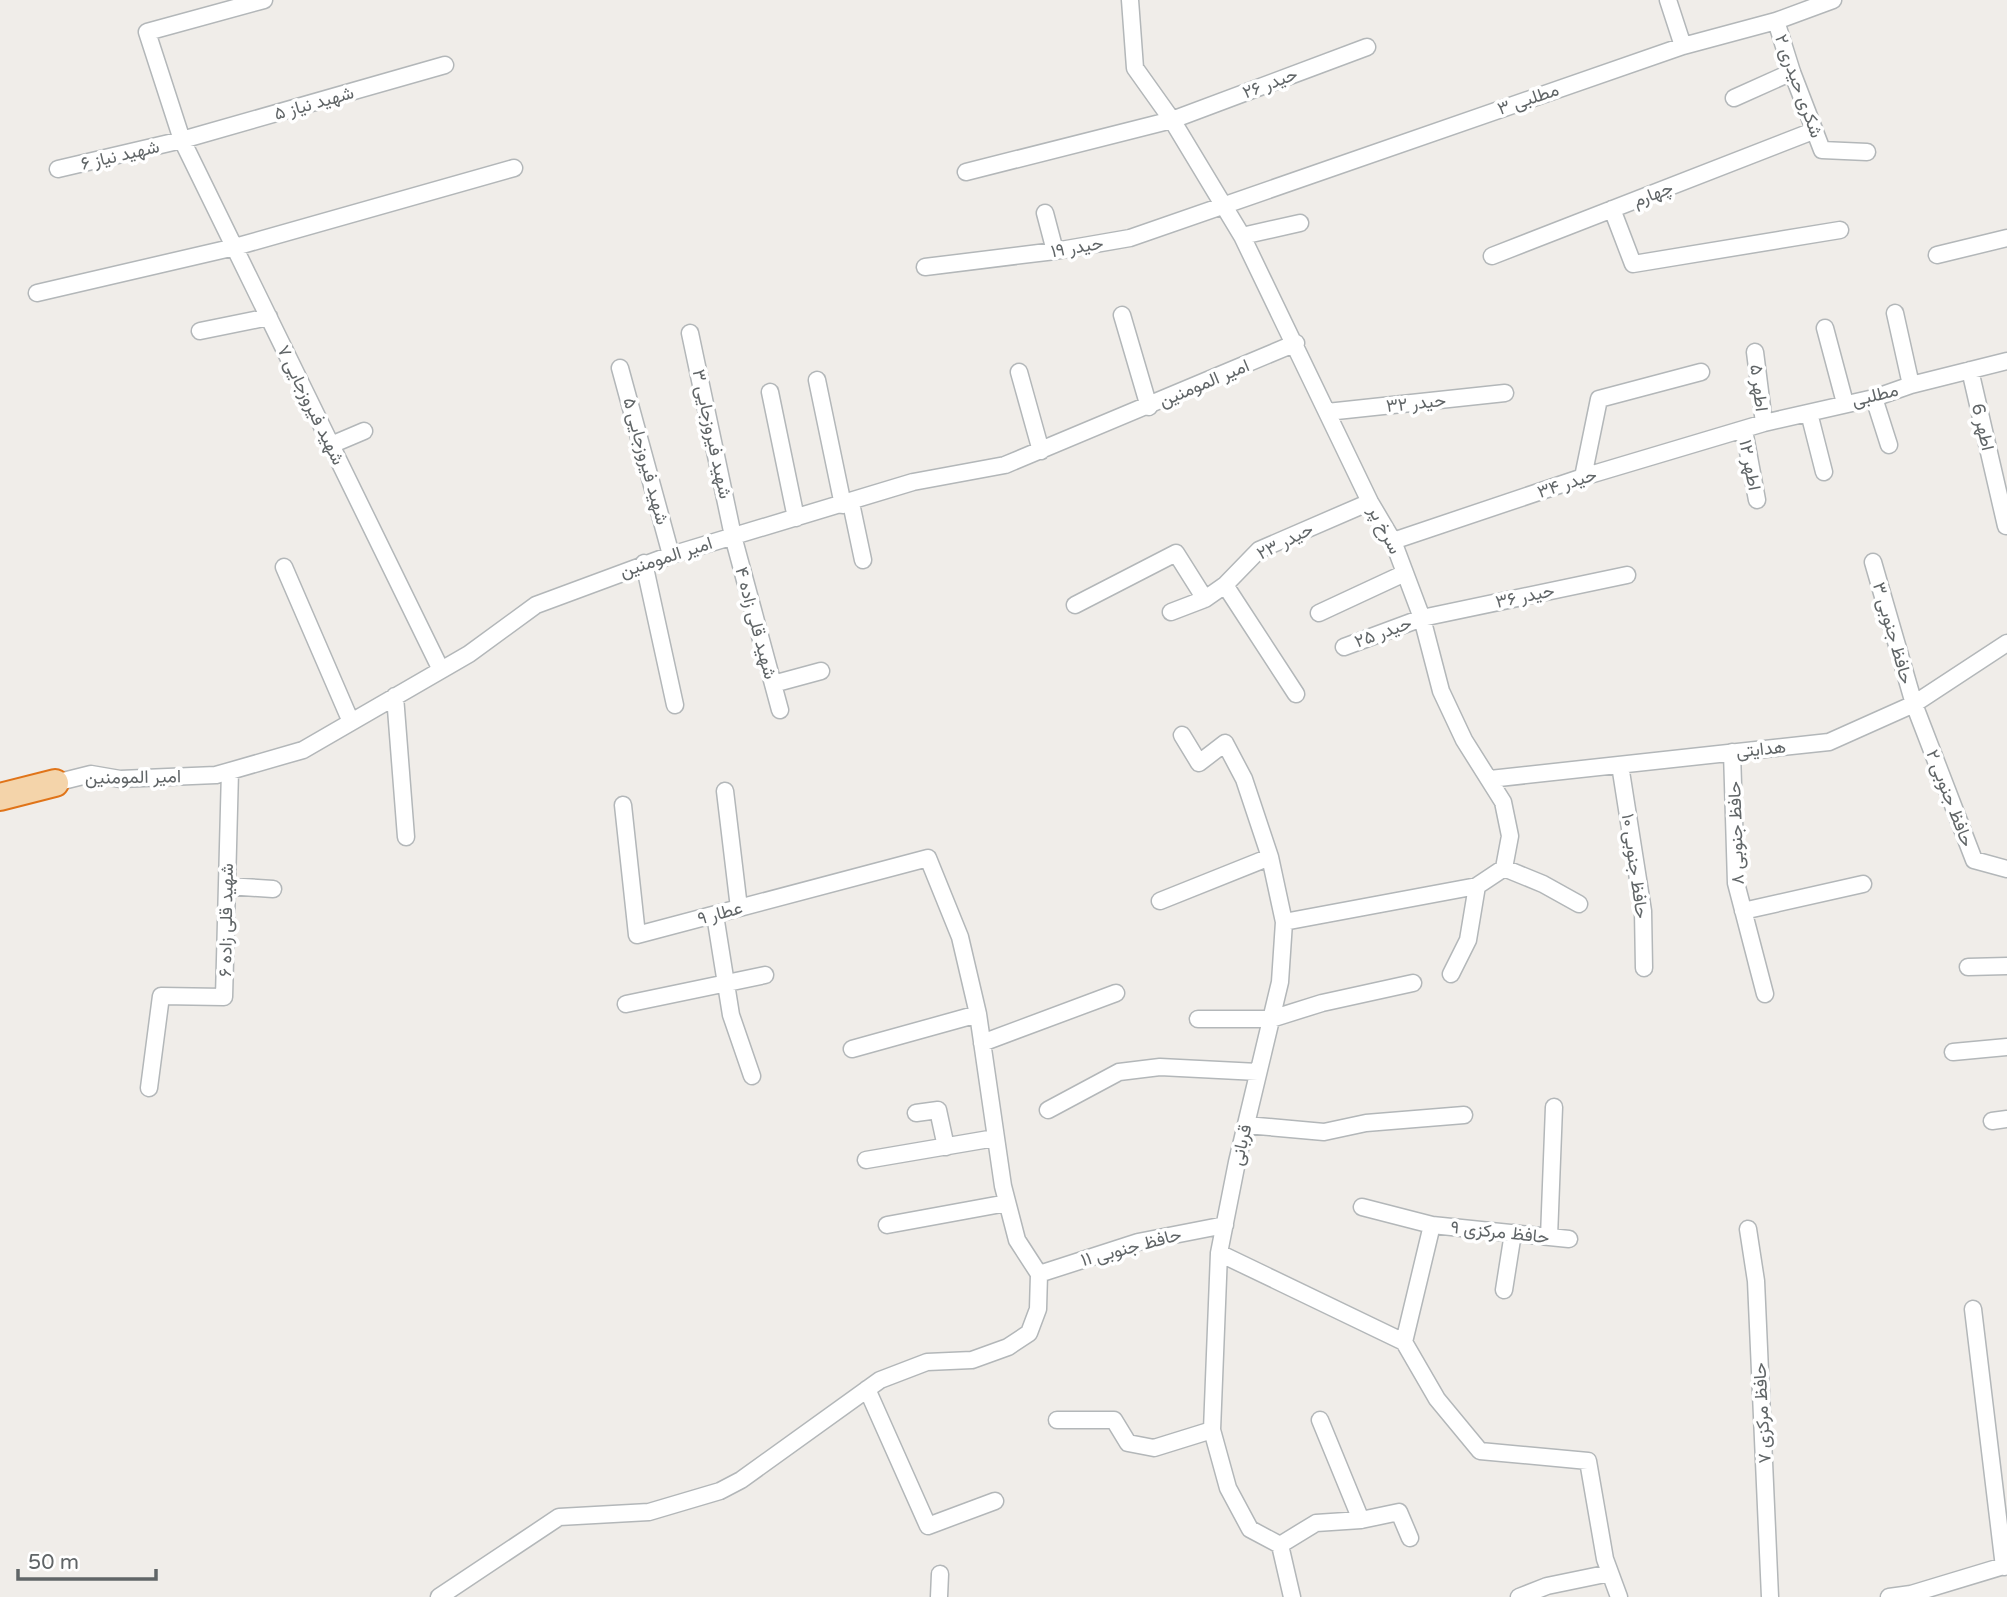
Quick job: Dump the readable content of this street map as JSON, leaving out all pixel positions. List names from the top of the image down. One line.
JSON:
{"streets":{"street":["حیدر ۲۶","شکری حیدری ۲","مطلبی ۳","شهید نیاز ۵","شهید نیاز ۶","چهارم","حیدر ۱۹","امیر المومنین","اطهر ۵","مطلبی","حیدر ۳۲","شهید فیروزجایی ۷","اطهر 6","شهید فیروزجایی ۳","شهید فیروزجایی ۵","اطهر ۱۲","حیدر ۳۴","سرخ پر","حیدر ۲۳","حیدر ۳۶","شهید قلی زاده ۴","حیدر ۲۵","حافظ جنوبی ۳","هدایتی","حافظ جنوبی ۲","حافظ جنوبی ۸","حافظ جنوبی ۱۰","عطار ۹","شهید قلی زاده ۶","قربانی","حافظ مرکزی ۹","حافظ جنوبی ۱۱","حافظ مرکزی ۷"]},"crossings":[["حیدر ۲۶","سرخ پر"],["شکری حیدری ۲","مطلبی ۳"],["شکری حیدری ۲","چهارم"],["مطلبی ۳","حیدر ۱۹"],["مطلبی ۳","سرخ پر"],["شهید نیاز ۵","شهید نیاز ۶"],["شهید نیاز ۵","شهید فیروزجایی ۷"],["شهید نیاز ۶","شهید فیروزجایی ۷"],["حیدر ۱۹","سرخ پر"],["امیر المومنین","شهید فیروزجایی ۷"],["امیر المومنین","شهید فیروزجایی ۳"],["امیر المومنین","شهید فیروزجایی ۵"],["امیر المومنین","سرخ پر"],["امیر المومنین","شهید قلی زاده ۴"],["امیر المومنین","شهید قلی زاده ۶"],["اطهر ۵","مطلبی"],["مطلبی","اطهر 6"],["مطلبی","اطهر ۱۲"],["مطلبی","حیدر ۳۴"],["حیدر ۳۲","سرخ پر"],["شهید فیروزجایی ۳","شهید قلی زاده ۴"],["اطهر ۱۲","حیدر ۳۴"],["حیدر ۳۴","سرخ پر"],["سرخ پر","حیدر ۲۳"],["سرخ پر","حیدر ۳۶"],["سرخ پر","حیدر ۲۵"],["سرخ پر","هدایتی"],["حیدر ۳۶","حیدر ۲۵"],["حافظ جنوبی ۳","هدایتی"],["حافظ جنوبی ۳","حافظ جنوبی ۲"],["هدایتی","حافظ جنوبی ۲"],["هدایتی","حافظ جنوبی ۸"],["هدایتی","حافظ جنوبی ۱۰"],["قربانی","حافظ جنوبی ۱۱"]],"scale_bar":"50 m"}
